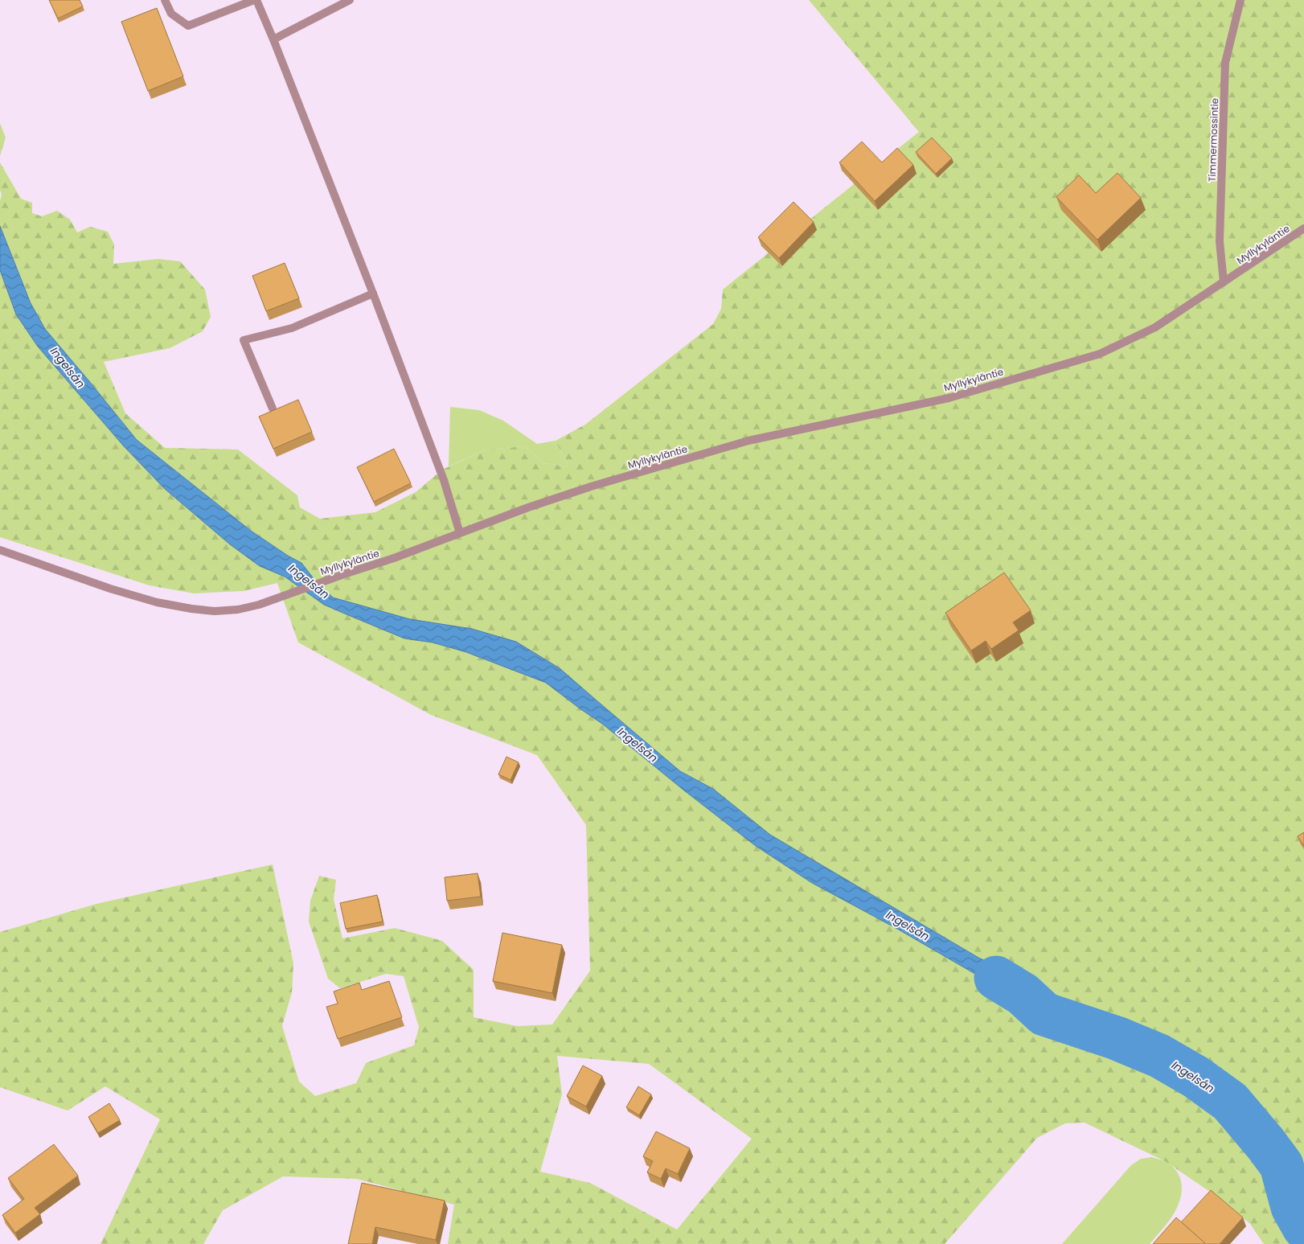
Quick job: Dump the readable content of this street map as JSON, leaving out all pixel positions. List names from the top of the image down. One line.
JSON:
{"streets":{"street":["Timmermossintie","Myllykyläntie"]},"crossings":[["Timmermossintie","Myllykyläntie"]],"water":["Ingelsån"]}
